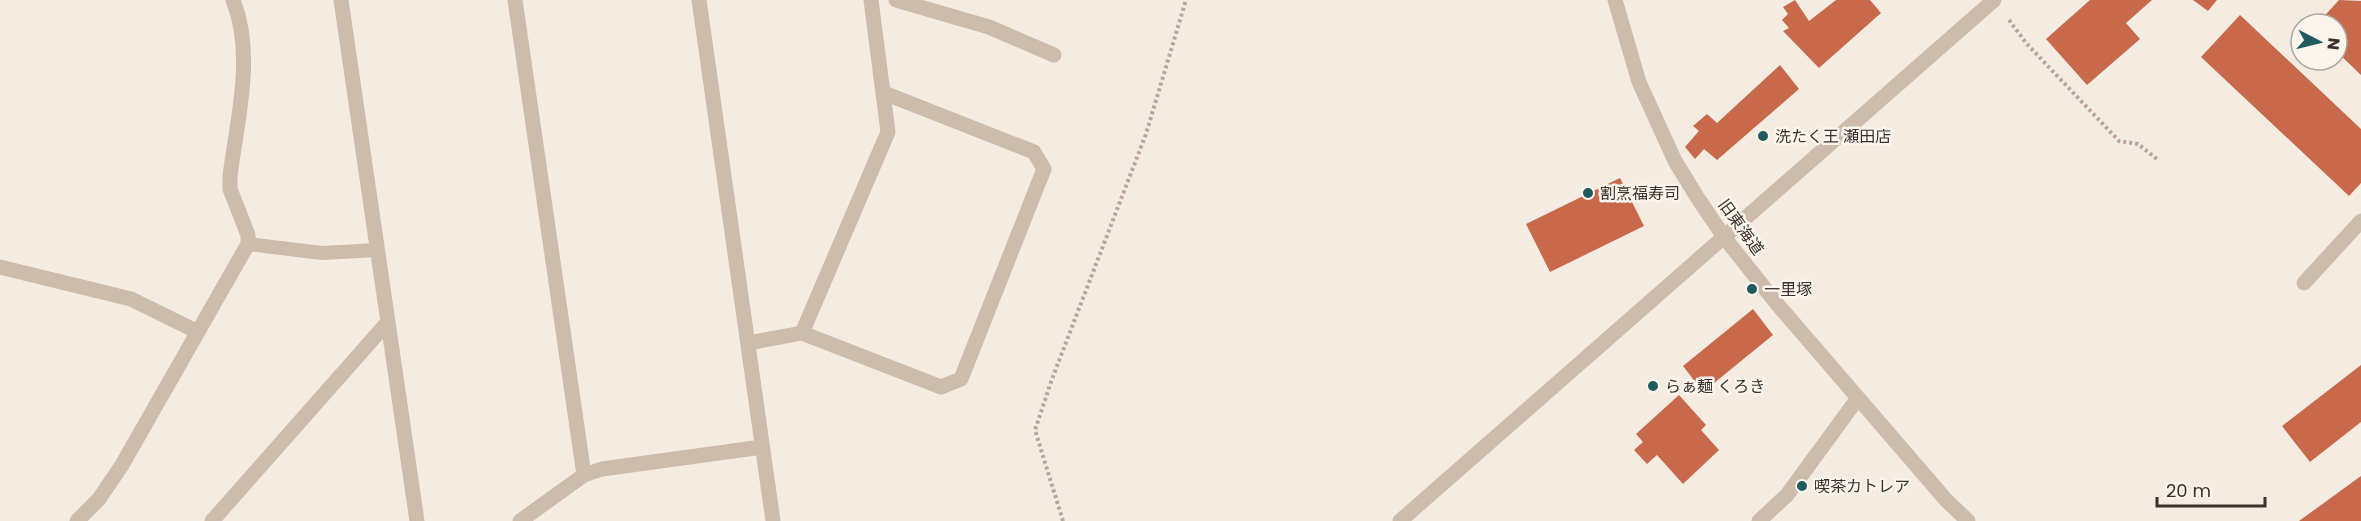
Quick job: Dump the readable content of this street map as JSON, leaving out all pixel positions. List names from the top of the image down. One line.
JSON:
{"streets":{"street":["旧東海道"]},"places":["洗たく王 瀬田店","割烹福寿司","一里塚","らぁ麺 くろき","喫茶カトレア"],"scale_bar":"20 m","north":"right"}
